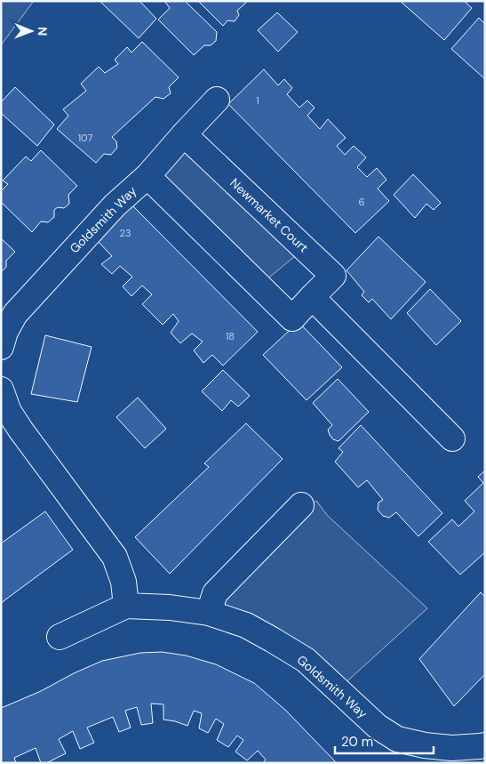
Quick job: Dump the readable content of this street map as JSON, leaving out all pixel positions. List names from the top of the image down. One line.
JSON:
{"streets":{"street":["Newmarket Court","Goldsmith Way"]},"crossings":[["Newmarket Court","Goldsmith Way"]],"house_numbers":["1","107","6","23","18"],"scale_bar":"20 m","north":"right"}
